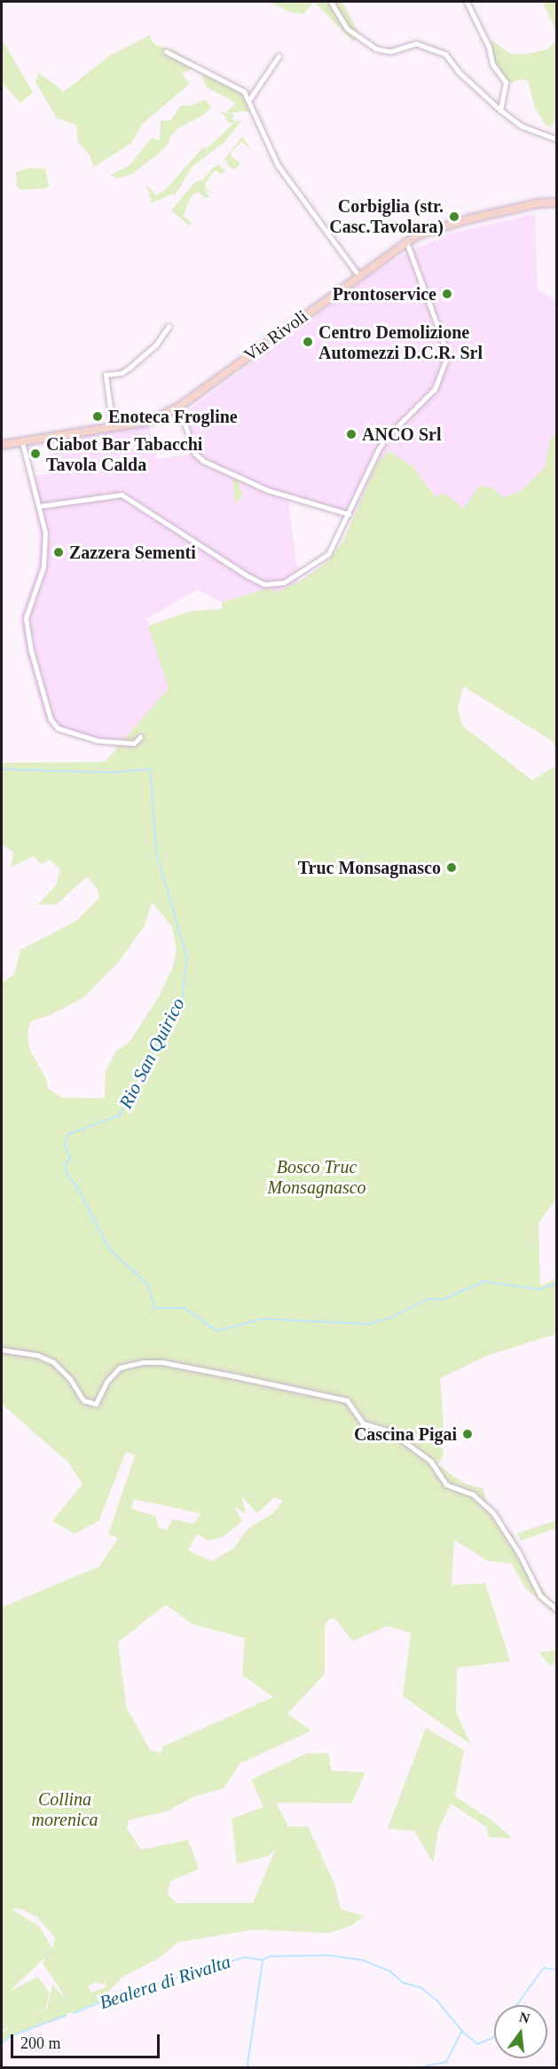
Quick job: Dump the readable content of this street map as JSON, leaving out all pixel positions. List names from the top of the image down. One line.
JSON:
{"streets":{"street":["Via Rivoli"]},"water":["Rio San Quirico","Bealera di Rivalta"],"parks":["Bosco Truc Monsagnasco","Collina morenica"],"places":["Corbiglia (str. Casc.Tavolara)","Prontoservice","Centro Demolizione Automezzi D.C.R. Srl","Enoteca Frogline","ANCO Srl","Ciabot Bar Tabacchi Tavola Calda","Zazzera Sementi","Truc Monsagnasco","Cascina Pigai"],"scale_bar":"200 m","north":"top"}
